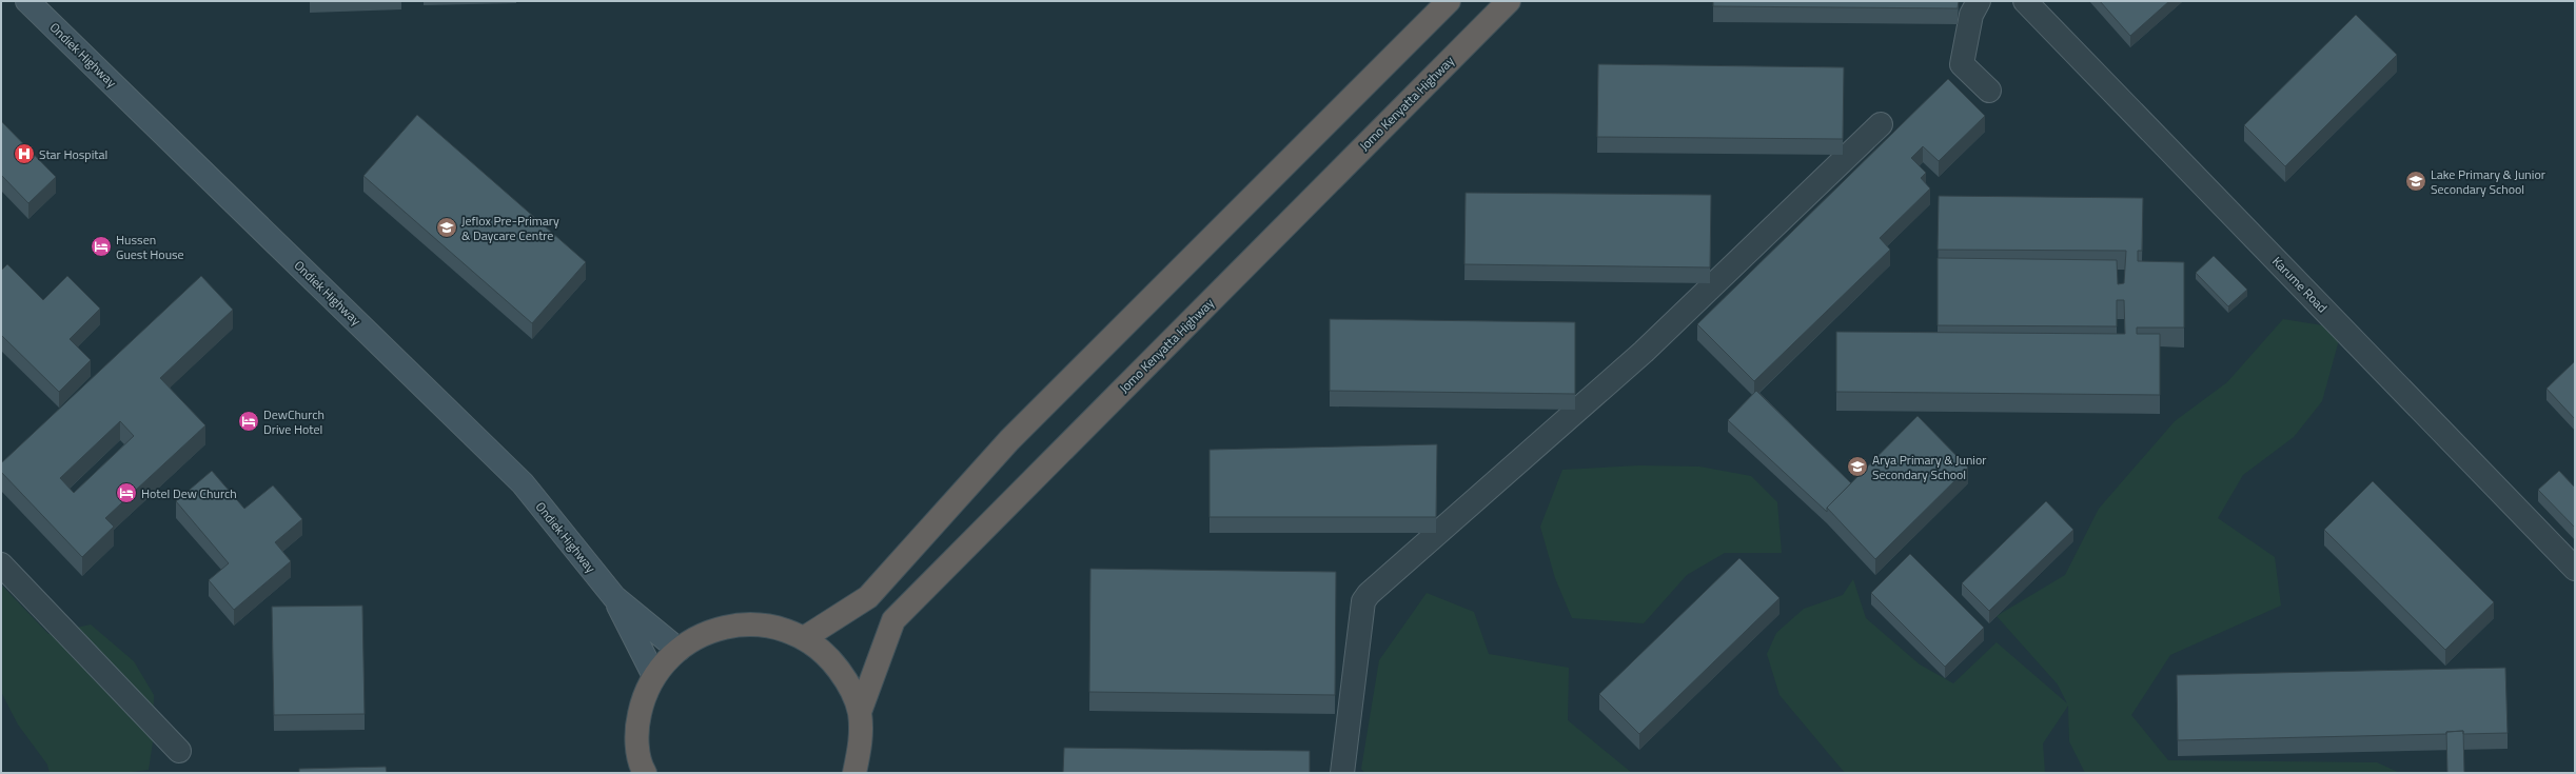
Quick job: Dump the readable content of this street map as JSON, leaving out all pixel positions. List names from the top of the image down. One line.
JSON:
{"streets":{"highway":["Jomo Kenyatta Highway"],"main road":["Ondiek Highway"],"street":["Karume Road"]},"crossings":[["Ondiek Highway","Jomo Kenyatta Highway"]],"places":{"hospital":["Star Hospital"],"school or university":["Lake Primary & Junior Secondary School","Jeflox Pre-Primary & Daycare Centre","Arya Primary & Junior Secondary School"],"hotel":["Hussen Guest House","DewChurch Drive Hotel","Hotel Dew Church"]}}
